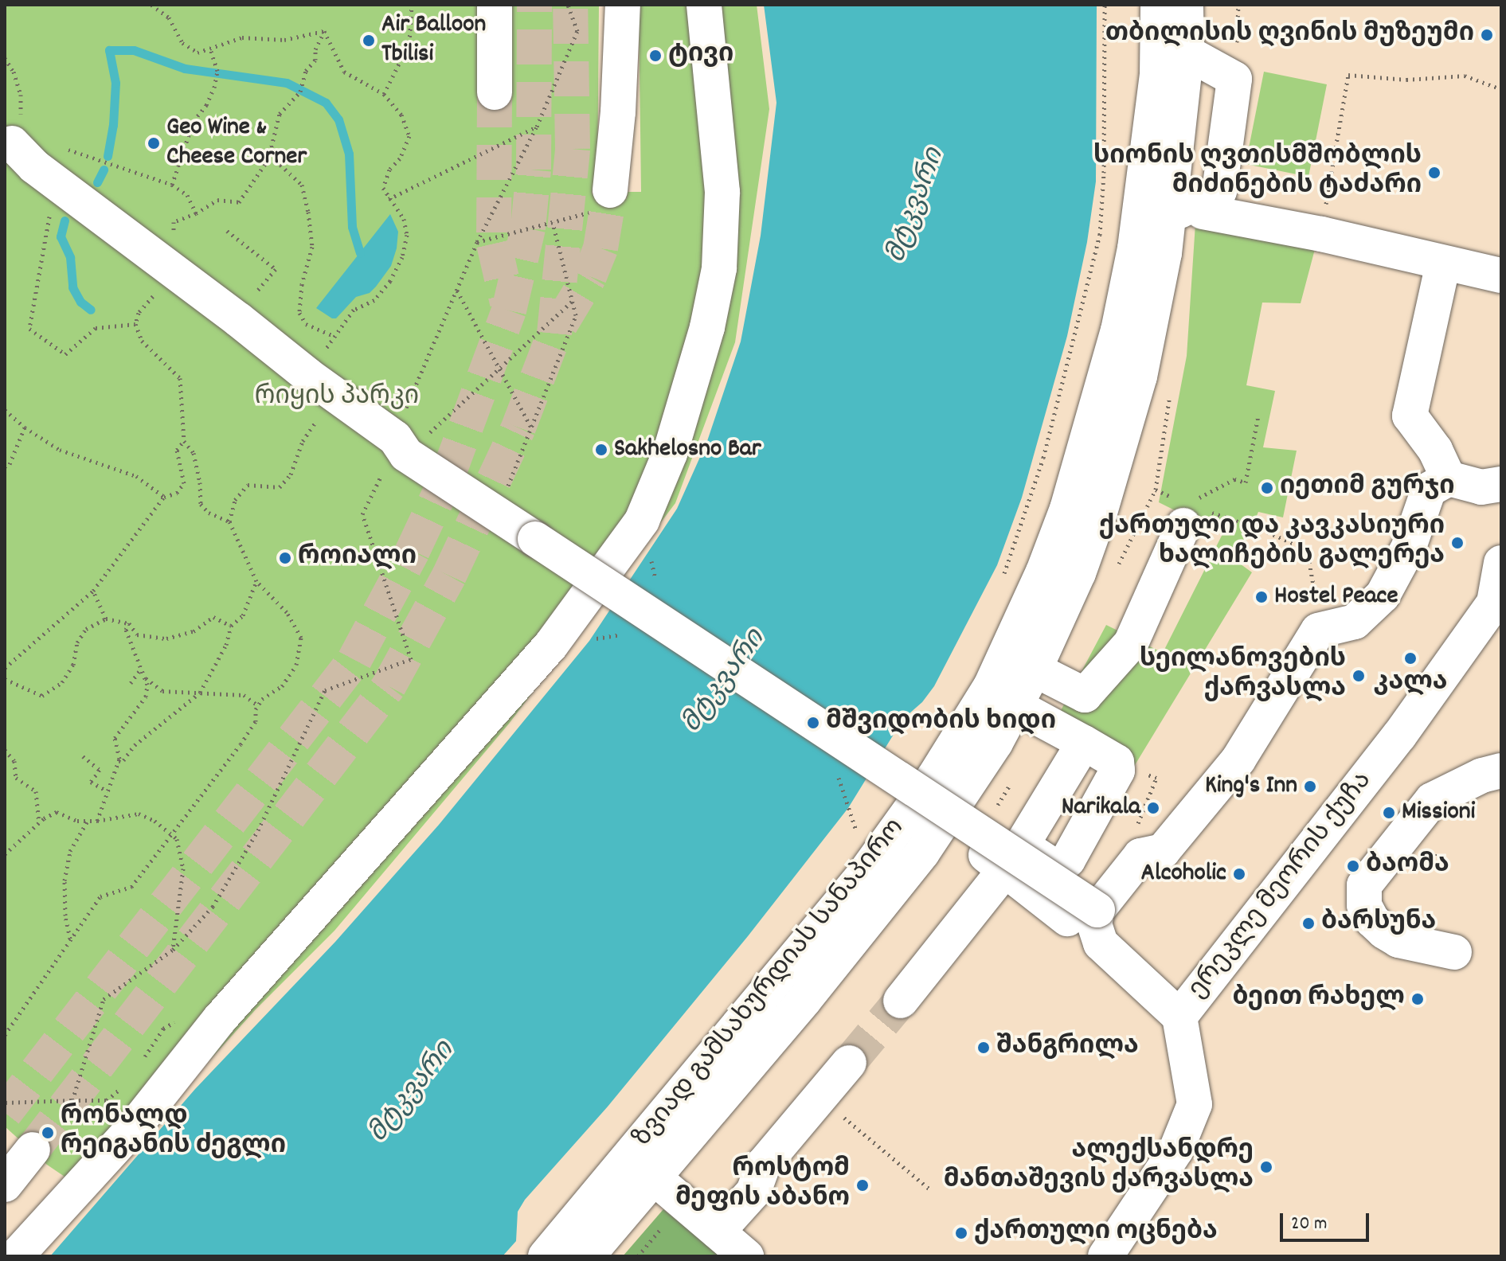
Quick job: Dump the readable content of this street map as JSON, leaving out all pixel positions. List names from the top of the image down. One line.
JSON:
{"streets":{"main road":["ერეკლე მეორის ქუჩა","ზვიად გამსახურდიას სანაპირო"]},"water":["მტკვარი"],"parks":["რიყის პარკი"],"places":["თბილისის ღვინის მუზეუმი","Air Balloon Tbilisi","ტივი","Geo Wine & Cheese Corner","სიონის ღვთისმშობლის მიძინების ტაძარი","Sakhelosno Bar","იეთიმ გურჯი","ქართული და კავკასიური ხალიჩების გალერეა","როიალი","Hostel Peace","კალა","სეილანოვების ქარვასლა","მშვიდობის ხიდი","King's Inn","Narikala","Missioni","ბაომა","Alcoholic","ბარსუნა","ბეით რახელ","შანგრილა","რონალდ რეიგანის ძეგლი","ალექსანდრე მანთაშევის ქარვასლა","როსტომ მეფის აბანო","ქართული ოცნება"],"scale_bar":"20 m"}
